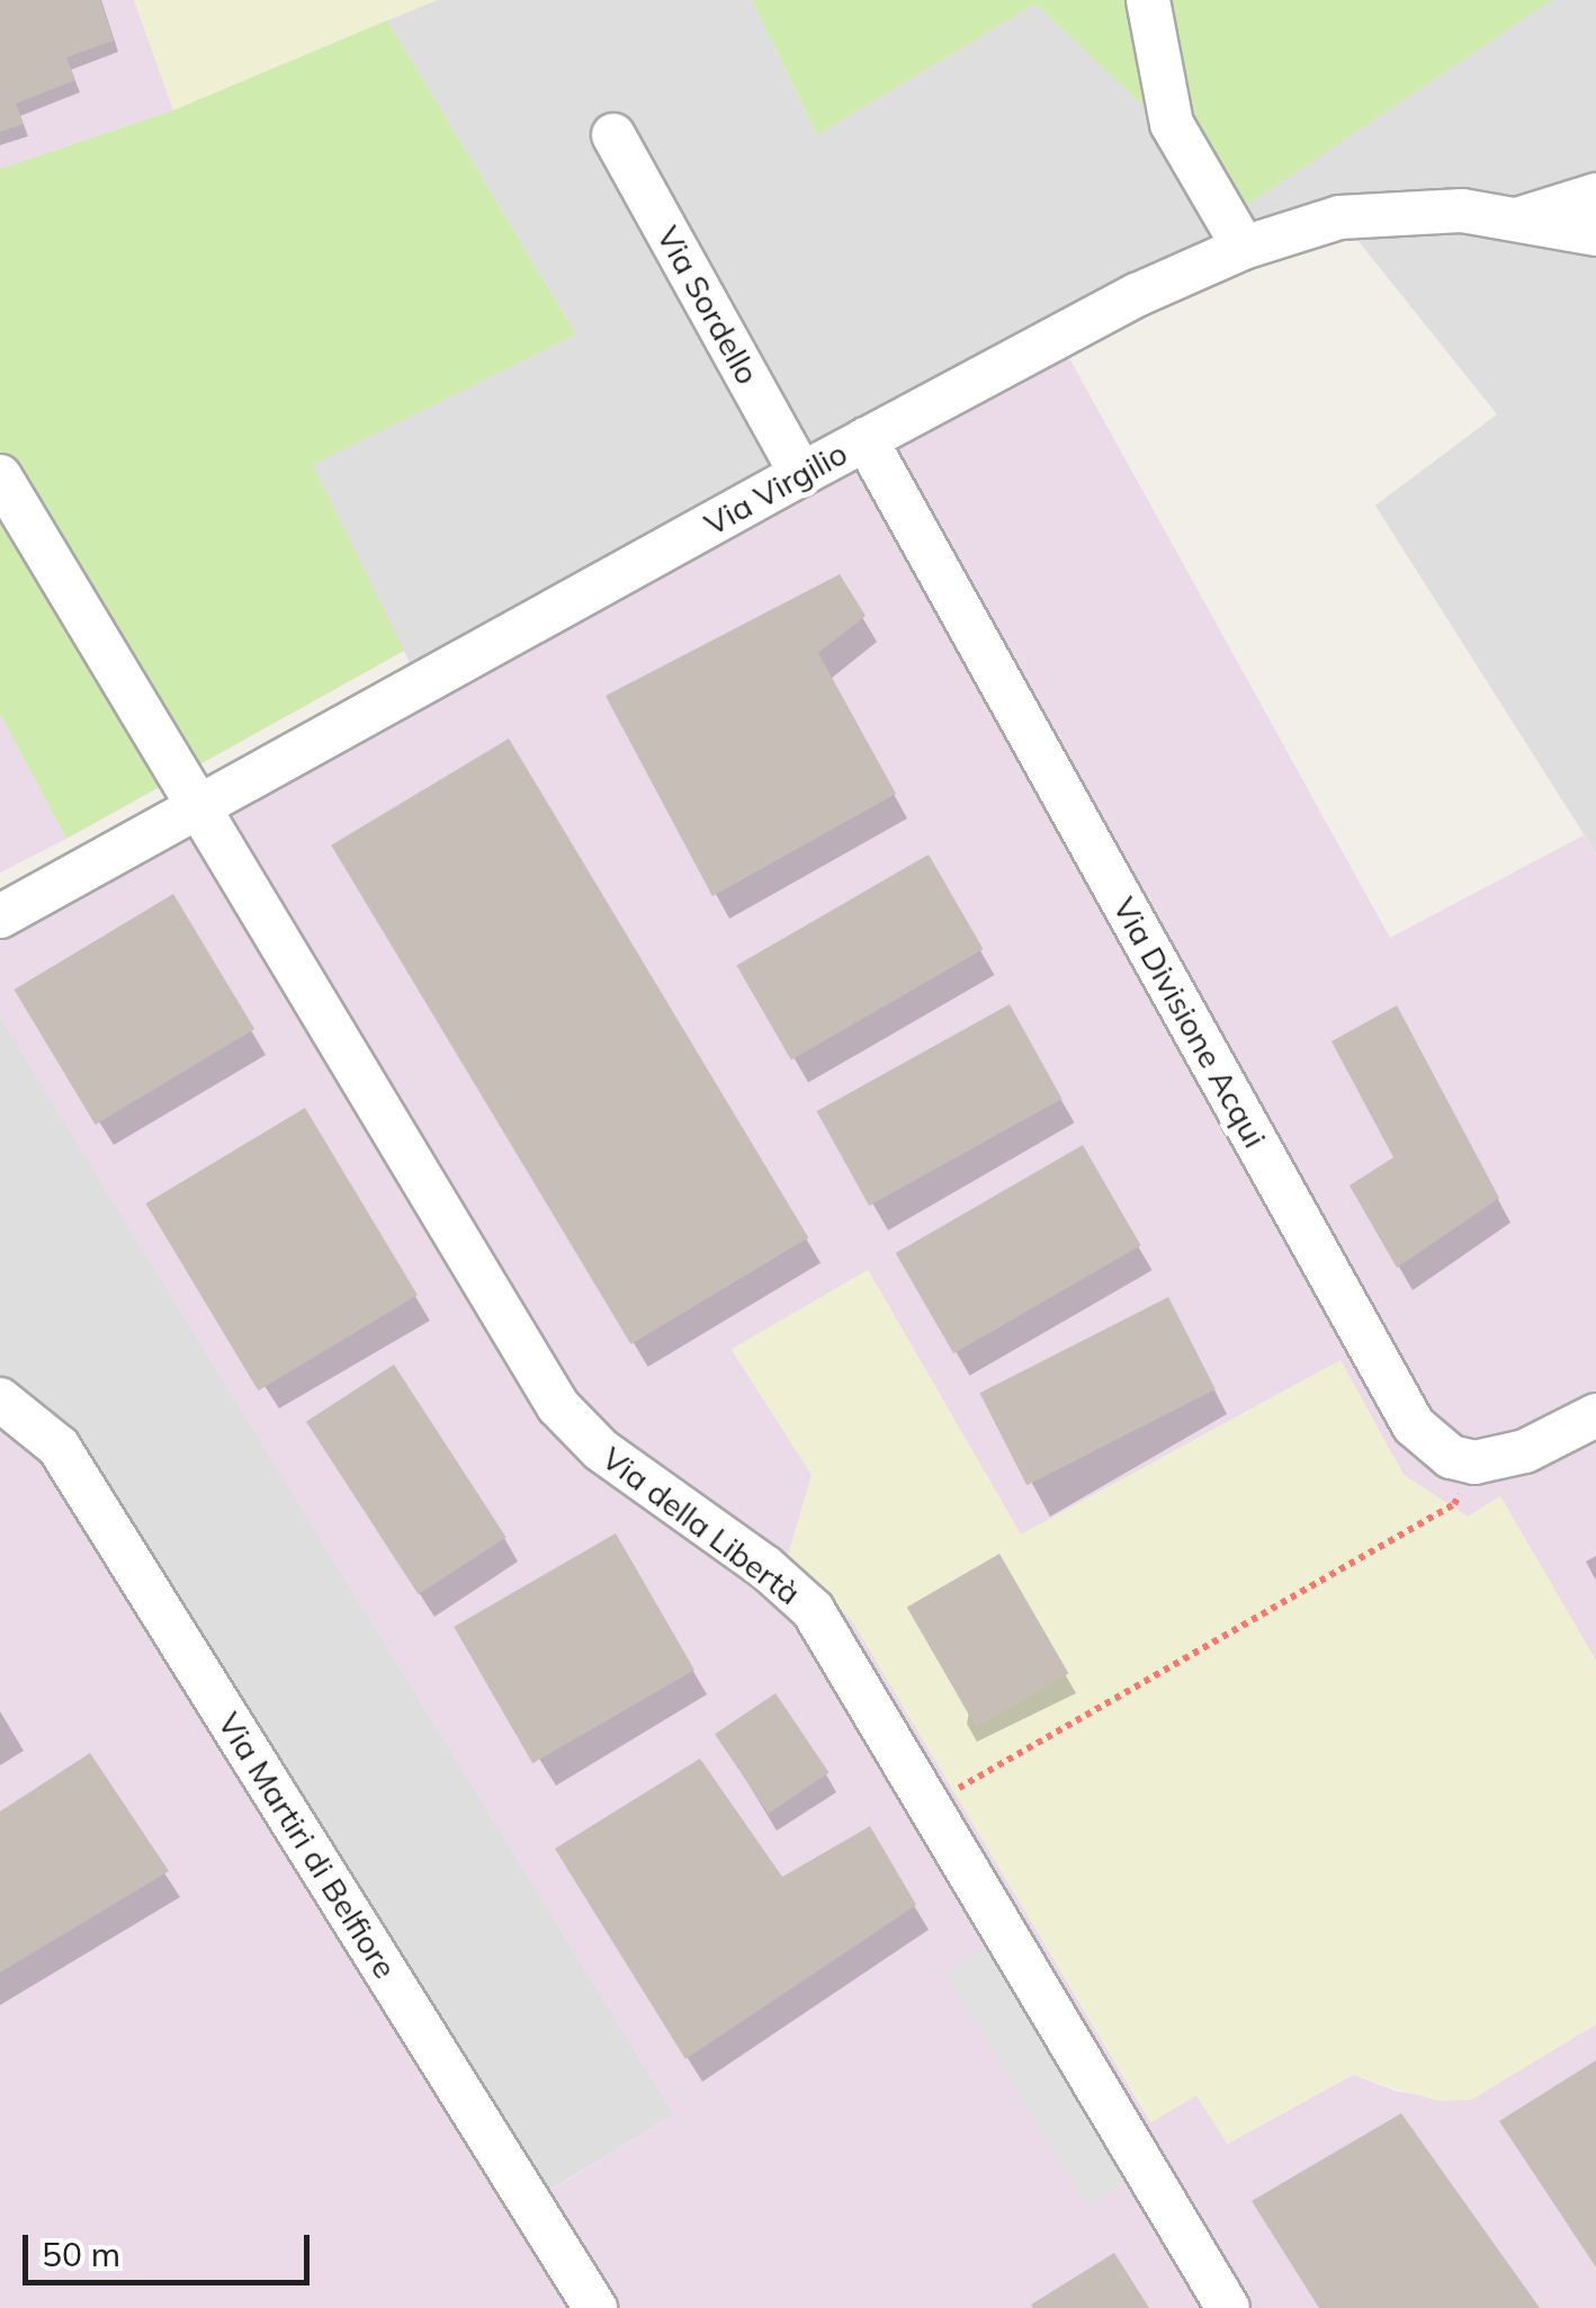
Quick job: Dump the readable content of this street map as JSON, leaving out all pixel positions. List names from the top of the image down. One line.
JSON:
{"streets":{"street":["Via Sordello","Via Virgilio","Via Divisione Acqui","Via della Libertà","Via Martiri di Belfiore"]},"crossings":[["Via Sordello","Via Virgilio"],["Via Virgilio","Via Divisione Acqui"],["Via Virgilio","Via della Libertà"]],"scale_bar":"50 m"}
